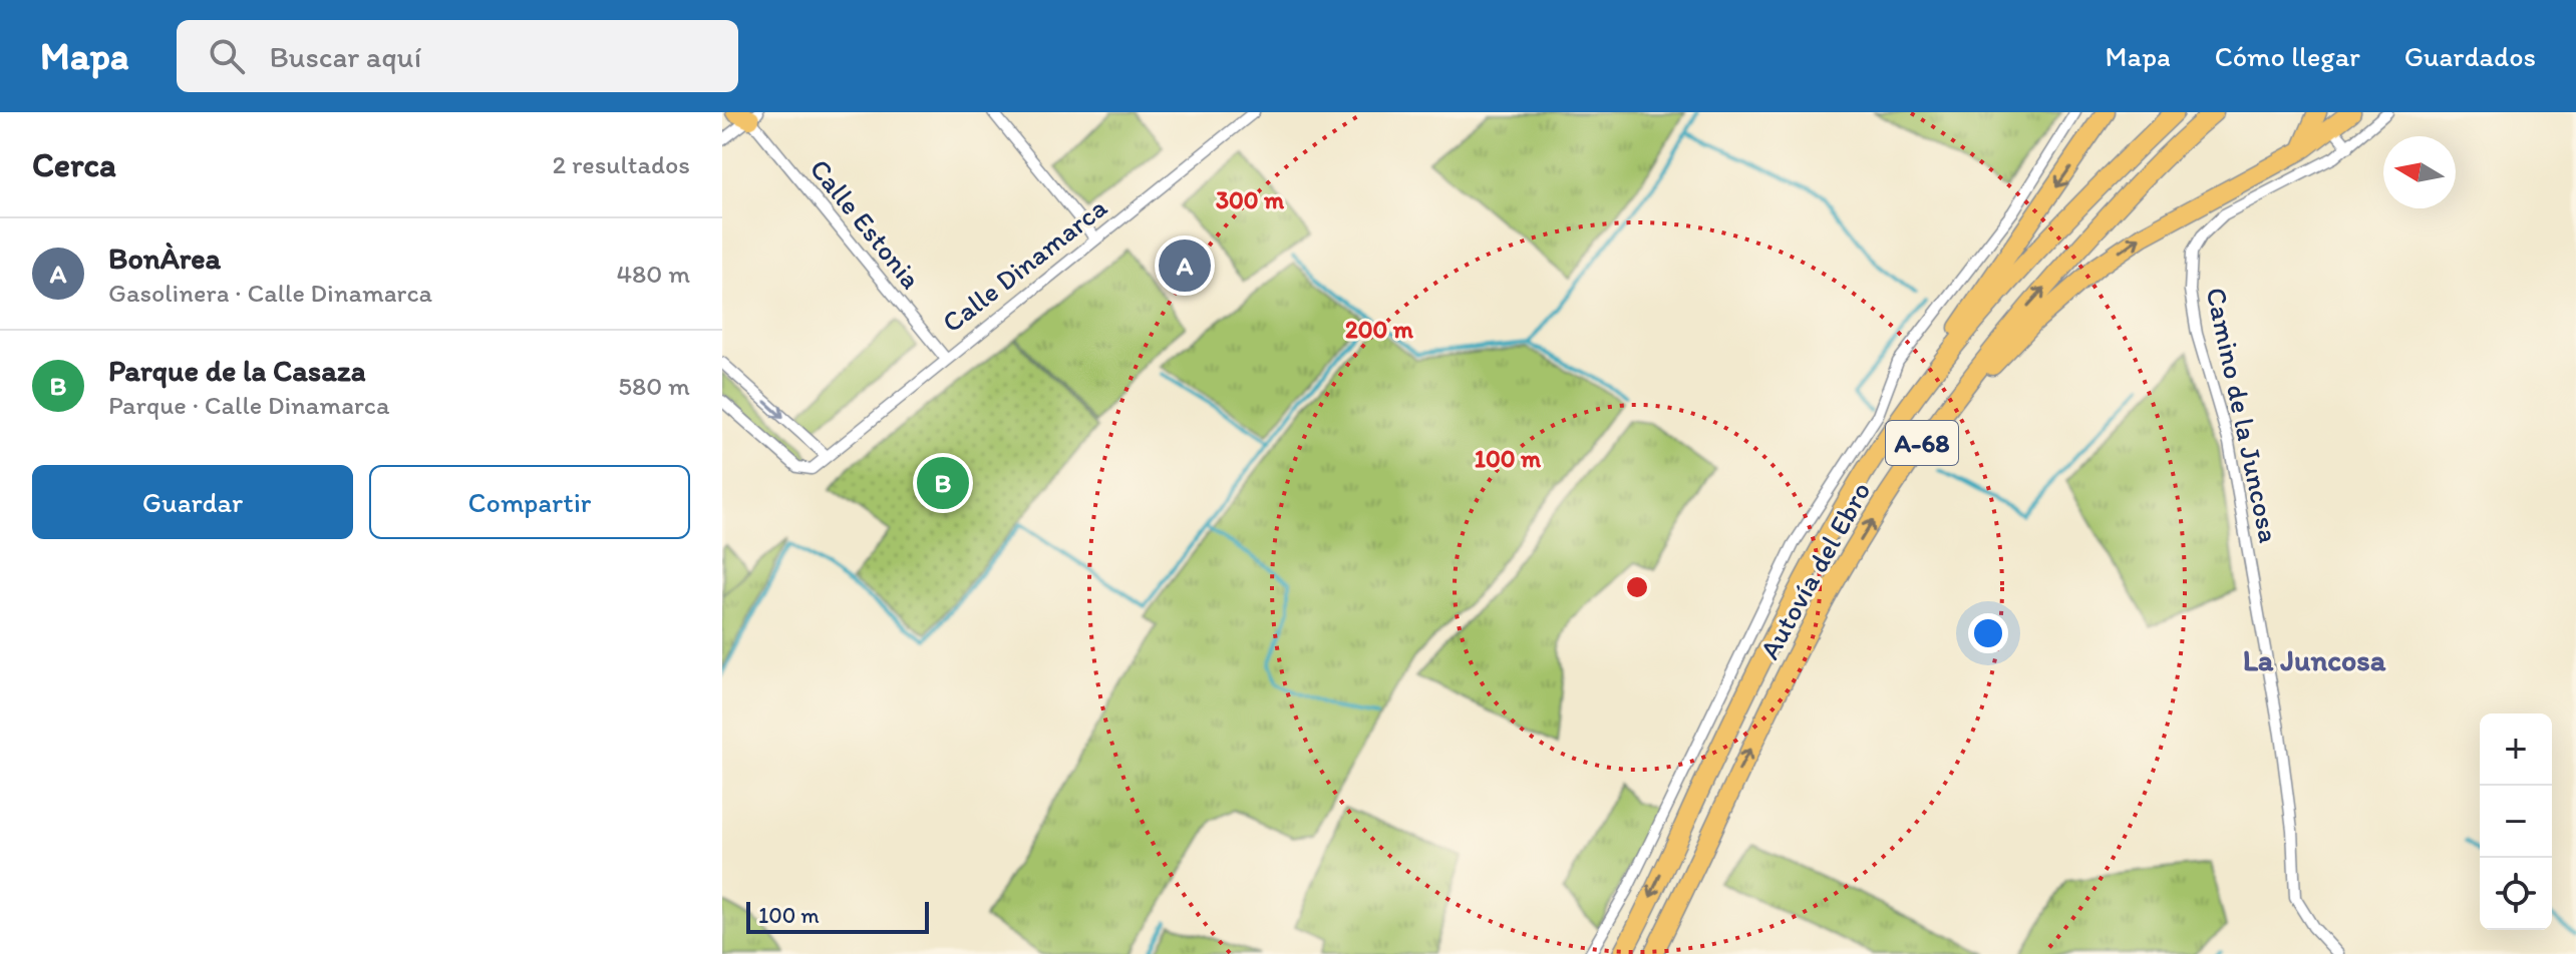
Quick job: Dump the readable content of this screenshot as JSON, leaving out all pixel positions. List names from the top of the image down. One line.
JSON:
{"streets":{"highway":["A-68","Autovía del Ebro"],"street":["Calle Estonia","Calle Dinamarca","Camino de la Juncosa"]},"crossings":[["Calle Estonia","Calle Dinamarca"]],"districts":["La Juncosa"],"scale_bar":"100 m","north":"left","page":{"header":"Mapa","search":"Buscar aquí","nav":["Mapa","Cómo llegar","Guardados"],"heading":["Cerca","2 resultados"],"list":[{"mark":"A","name":"BonÀrea","note":"Gasolinera · Calle Dinamarca","value":"480 m"},{"mark":"B","name":"Parque de la Casaza","note":"Parque · Calle Dinamarca","value":"580 m"}],"pins":["A","B"],"buttons":["Guardar","Compartir"],"map_buttons":["+","−"],"scale":"100 m"},"rings":["300 m","200 m","100 m"]}
